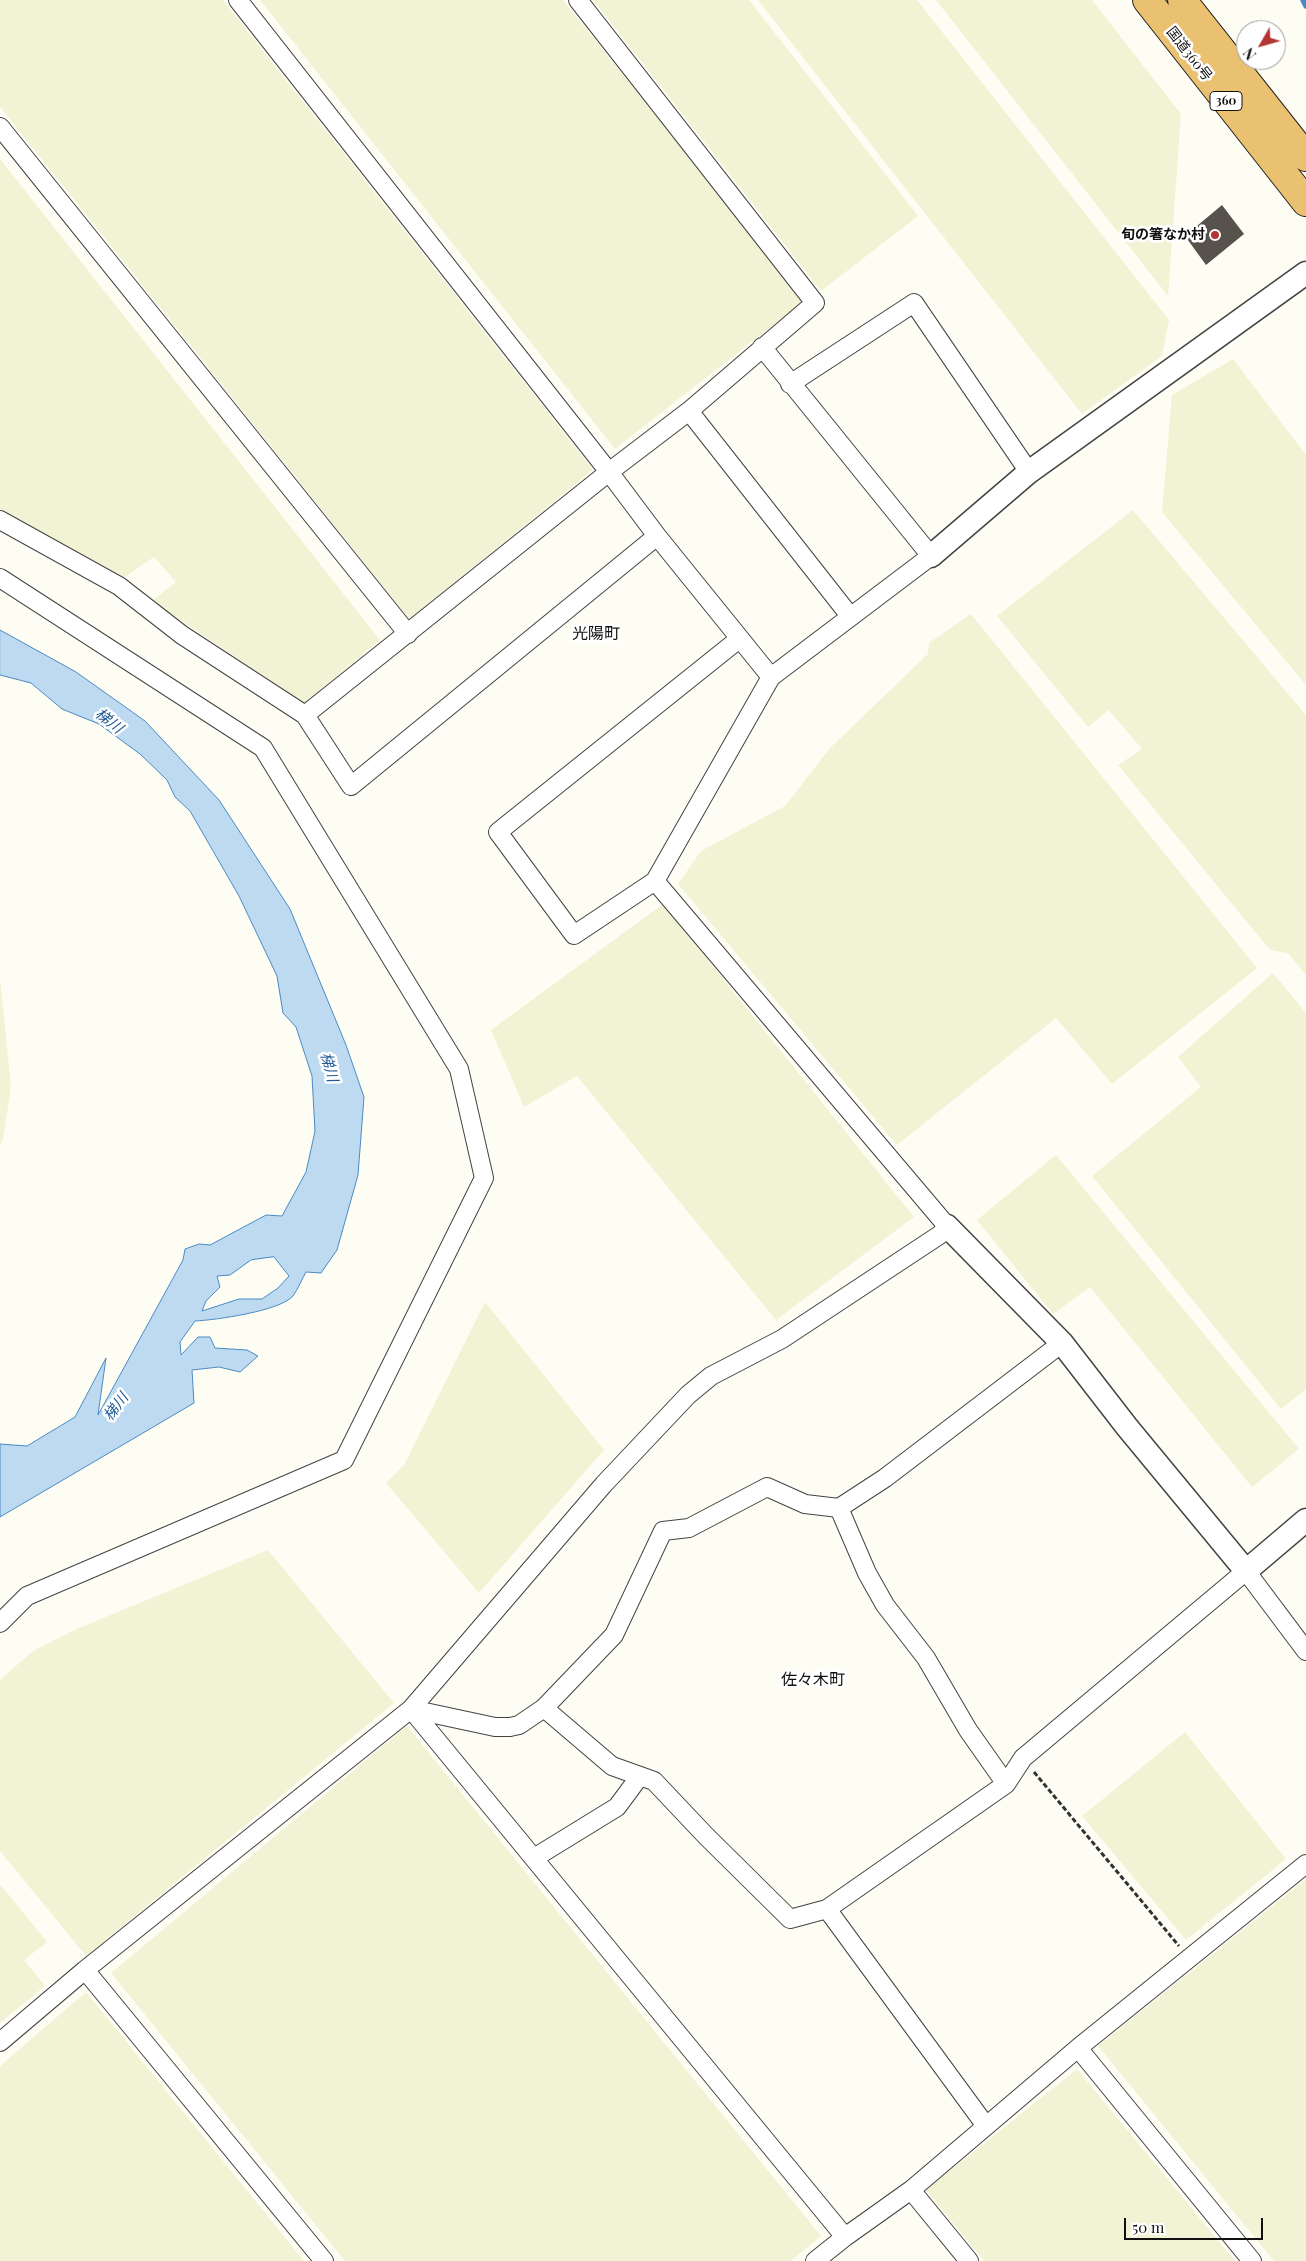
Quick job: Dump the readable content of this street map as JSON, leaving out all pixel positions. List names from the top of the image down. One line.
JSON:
{"streets":{"highway":["国道360号","360"]},"districts":["光陽町","佐々木町"],"water":["梯川"],"places":["旬の箸なか村"],"scale_bar":"50 m","north":"bottom left"}
